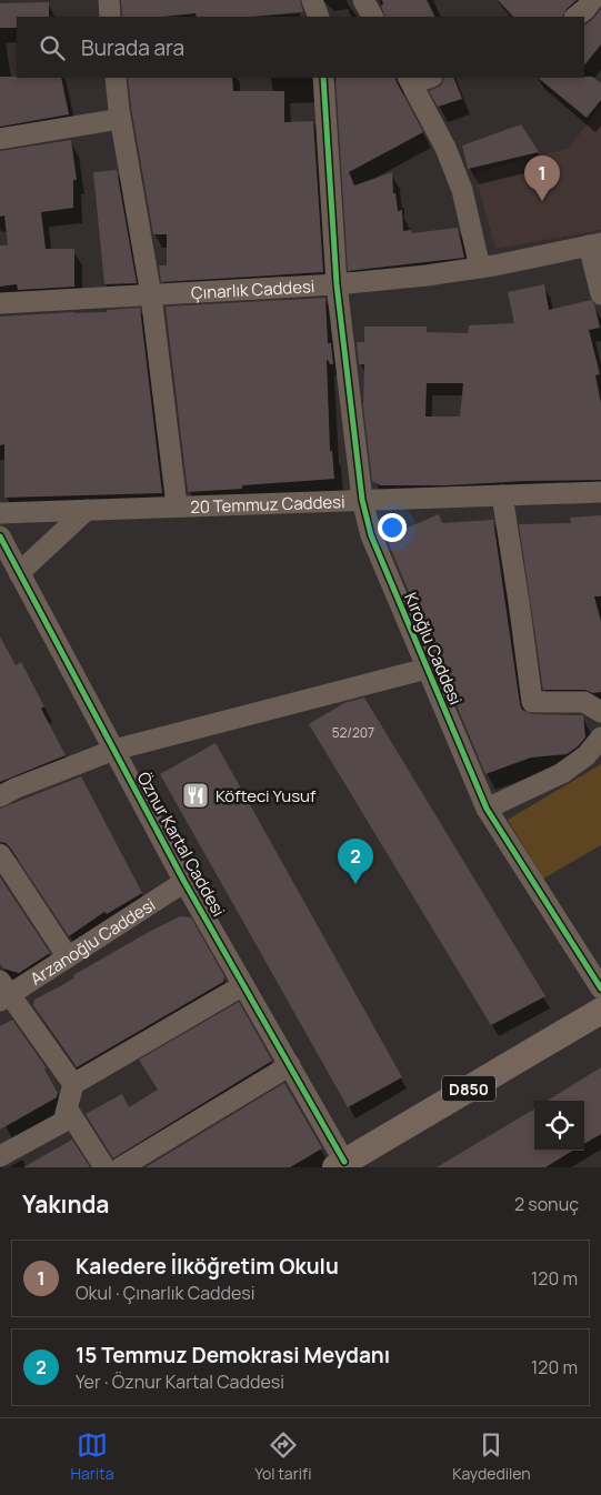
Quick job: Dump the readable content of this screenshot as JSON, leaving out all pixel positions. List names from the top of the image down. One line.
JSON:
{"streets":{"main road":["D850"],"street":["Çınarlık Caddesi","20 Temmuz Caddesi","Kıroğlu Caddesi","Öznur Kartal Caddesi","Arzanoğlu Caddesi"]},"crossings":[["Çınarlık Caddesi","Kıroğlu Caddesi"],["20 Temmuz Caddesi","Kıroğlu Caddesi"],["Öznur Kartal Caddesi","Arzanoğlu Caddesi"],["Öznur Kartal Caddesi","D850"]],"places":{"restaurant":["Köfteci Yusuf"]},"house_numbers":["52/207"],"page":{"search":"Burada ara","pins":["1","2"],"heading":["Yakında","2 sonuç"],"list":[{"mark":"1","name":"Kaledere İlköğretim Okulu","note":"Okul · Çınarlık Caddesi","value":"120 m"},{"mark":"2","name":"15 Temmuz Demokrasi Meydanı","note":"Yer · Öznur Kartal Caddesi","value":"120 m"}],"nav":["Harita","Yol tarifi","Kaydedilen"]}}
